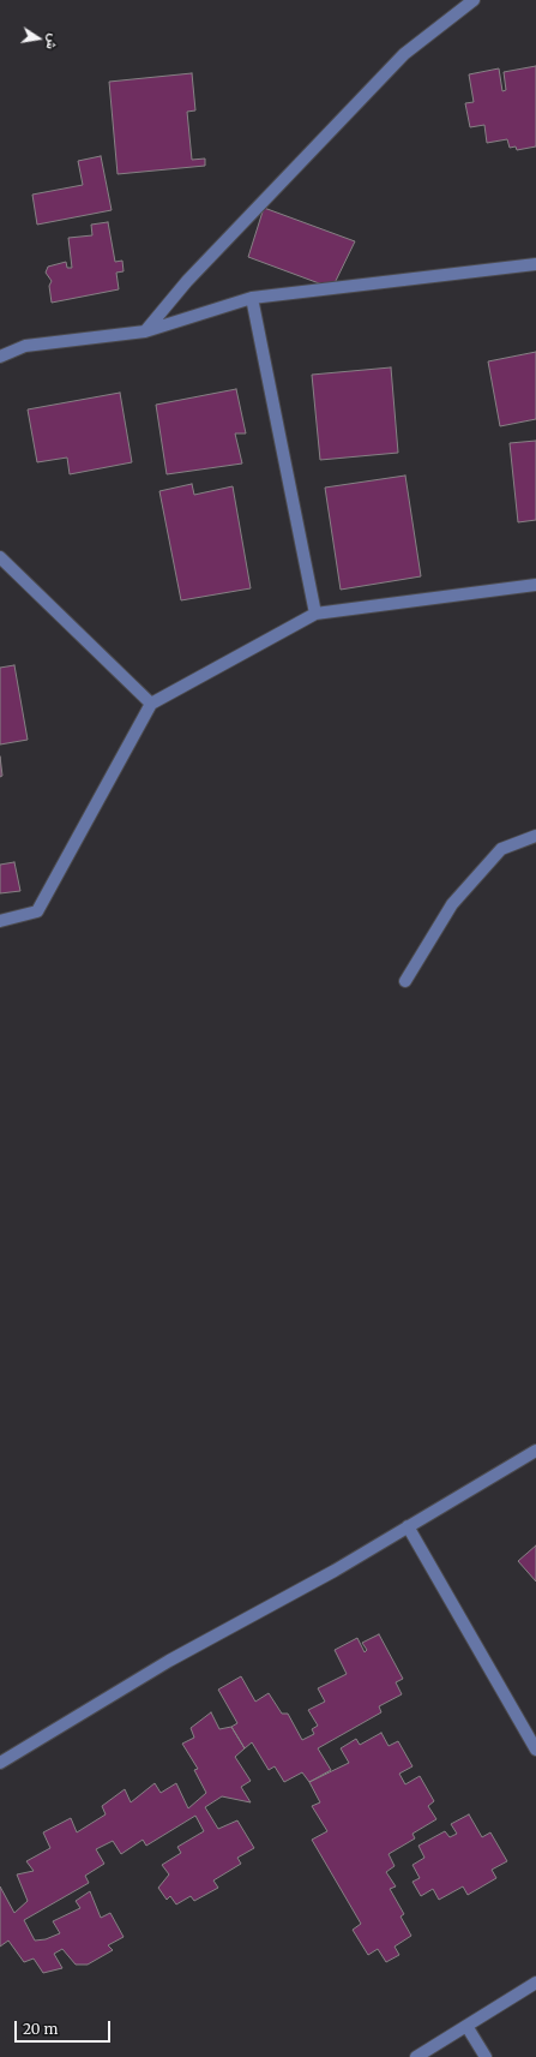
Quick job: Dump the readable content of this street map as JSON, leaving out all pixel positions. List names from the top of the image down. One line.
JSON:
{"scale_bar":"20 m","north":"right"}
